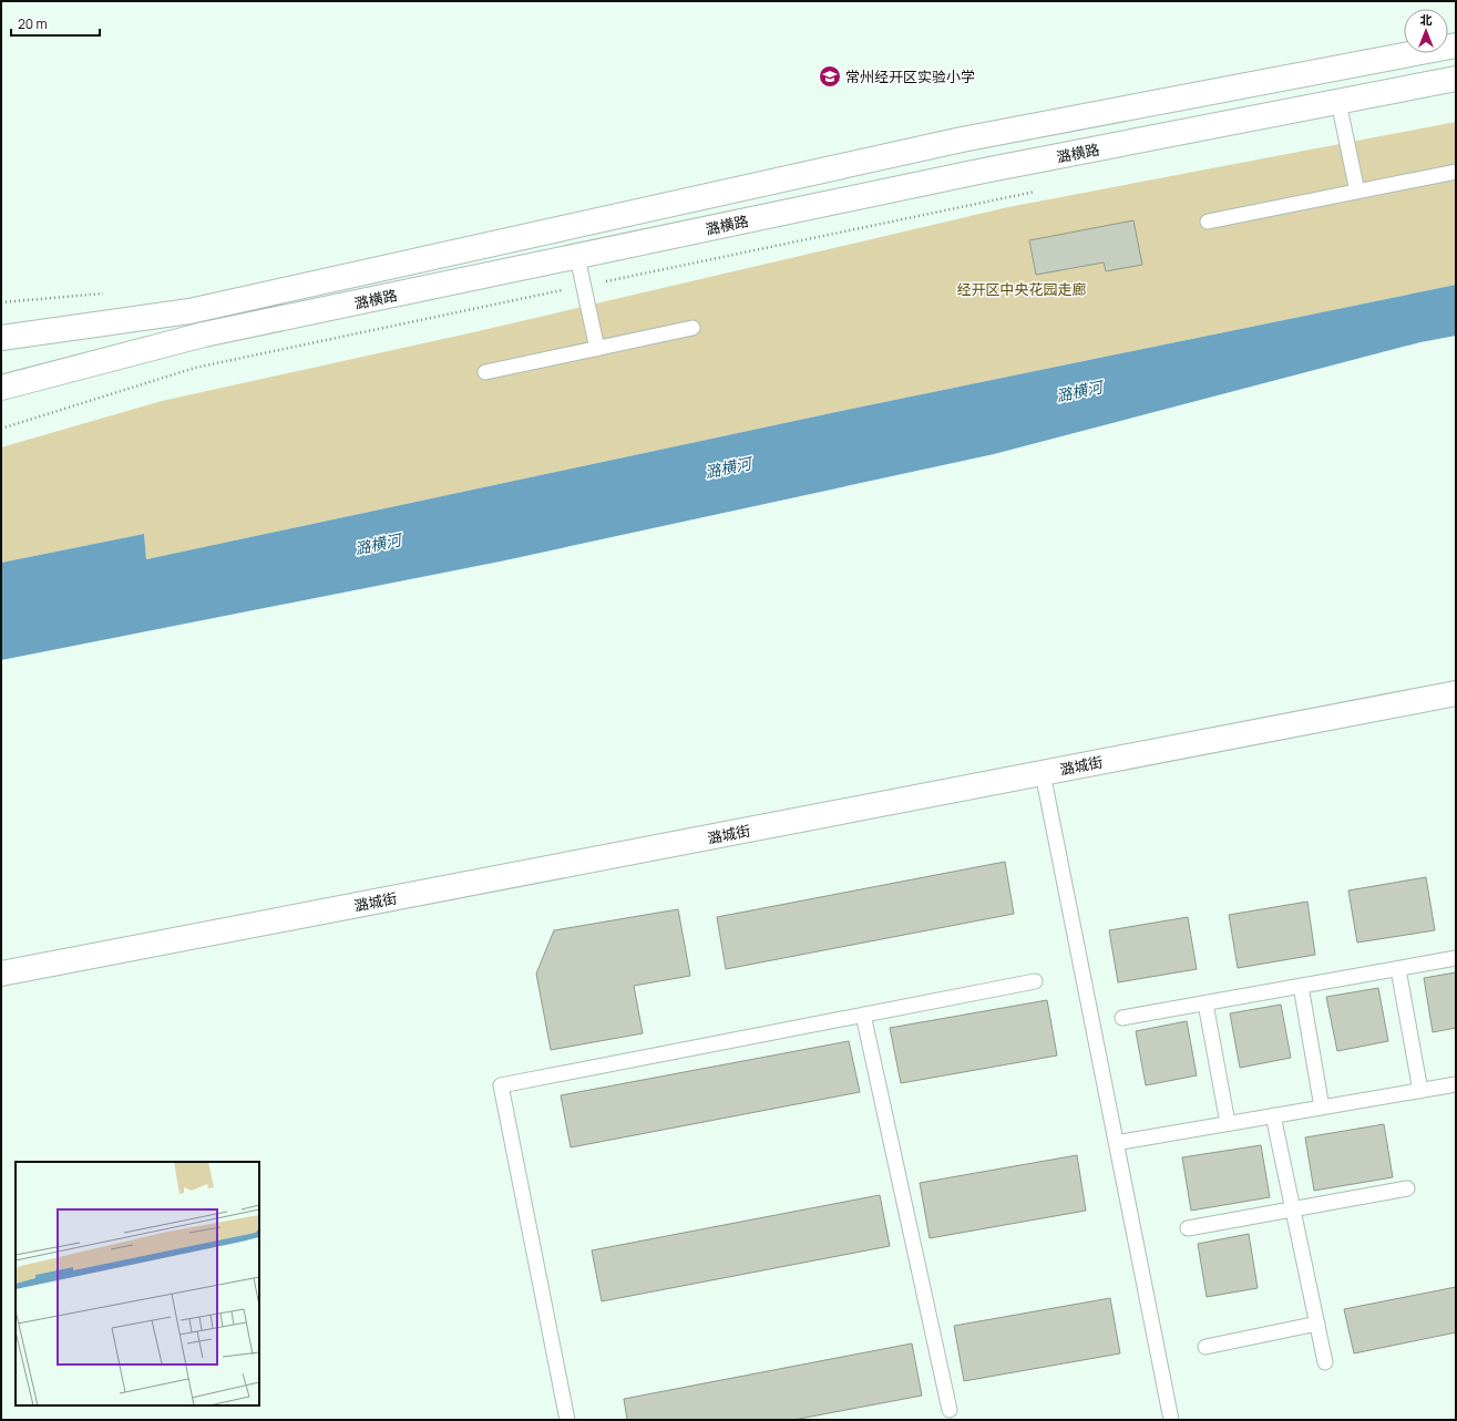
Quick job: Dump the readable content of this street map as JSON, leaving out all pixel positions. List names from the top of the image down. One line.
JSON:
{"streets":{"main road":["潞横路","潞城街"]},"water":["潞横河"],"parks":["经开区中央花园走廊"],"places":{"school or university":["常州经开区实验小学"]},"scale_bar":"20 m","north":"top"}
